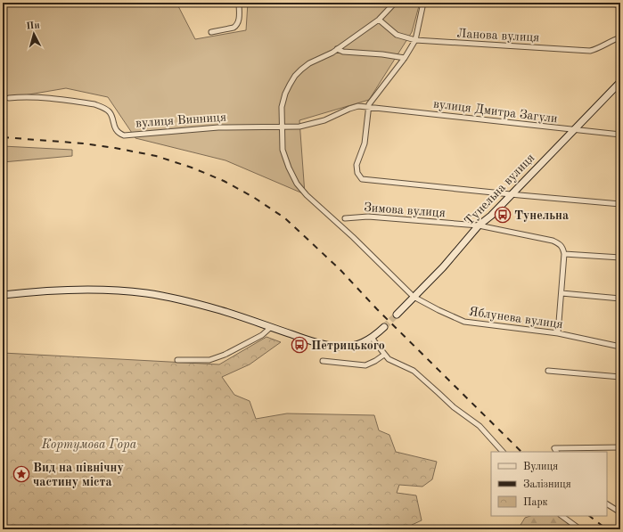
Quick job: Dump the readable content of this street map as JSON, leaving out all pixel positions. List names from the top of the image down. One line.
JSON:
{"streets":{"main road":["Тунельна вулиця"],"street":["Ланова вулиця","вулиця Дмитра Загули","вулиця Винниця","Зимова вулиця","Яблунева вулиця"]},"crossings":[["Ланова вулиця","Яблунева вулиця"],["вулиця Дмитра Загули","вулиця Винниця"],["вулиця Дмитра Загули","Тунельна вулиця"],["вулиця Винниця","Яблунева вулиця"],["Тунельна вулиця","Зимова вулиця"],["Тунельна вулиця","Яблунева вулиця"]],"parks":["Кортумова Гора"],"places":{"bus stop":["Тунельна","Петрицького"],"place":["Вид на північну частину міста"]},"legend":["Вулиця","Залізниця","Парк"],"north":"top"}
